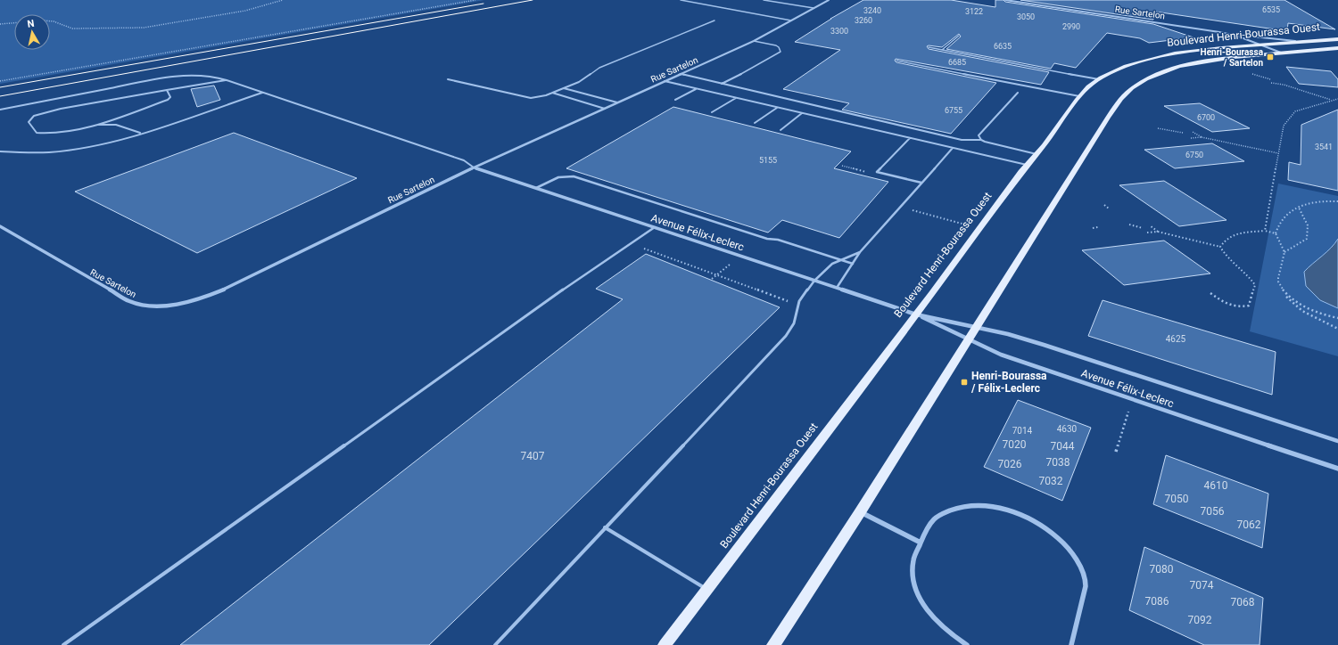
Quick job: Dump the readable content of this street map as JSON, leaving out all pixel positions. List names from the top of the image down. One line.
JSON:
{"streets":{"main road":["Boulevard Henri-Bourassa Ouest"],"street":["Rue Sartelon","Avenue Félix-Leclerc"]},"crossings":[["Rue Sartelon","Boulevard Henri-Bourassa Ouest"],["Rue Sartelon","Avenue Félix-Leclerc"],["Boulevard Henri-Bourassa Ouest","Avenue Félix-Leclerc"]],"places":{"transit":["Henri-Bourassa / Sartelon","Henri-Bourassa / Félix-Leclerc"]},"house_numbers":["6535","3240","3122","3050","3260","2990","3300","6635","6685","6755","6700","3541","6750","5155","4625","4630","7014","7020","7044","7407","7038","7026","7032","4610","7050","7056","7062","7080","7074","7086","7068","7092"],"north":"top"}
